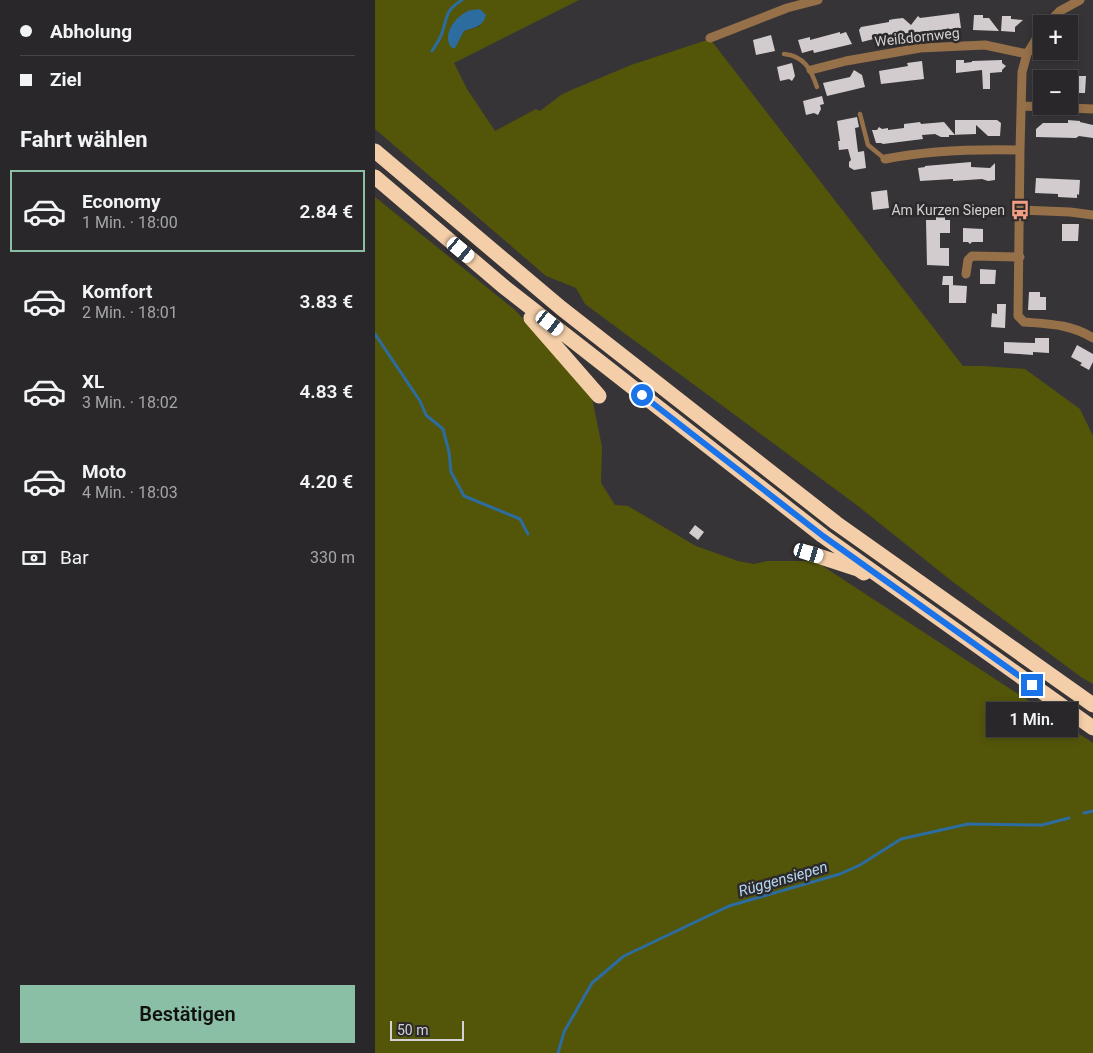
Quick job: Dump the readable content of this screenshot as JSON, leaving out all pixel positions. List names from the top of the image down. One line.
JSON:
{"streets":{"street":["Weißdornweg"]},"water":["Rüggensiepen"],"places":{"bus stop":["Am Kurzen Siepen"]},"scale_bar":"50 m","page":{"banner":["Abholung","Ziel"],"map_buttons":["+","−"],"heading":"Fahrt wählen","list":[{"name":"Economy","note":"1 Min. · 18:00","value":"2.84 €"},{"name":"Komfort","note":"2 Min. · 18:01","value":"3.83 €"},{"name":"XL","note":"3 Min. · 18:02","value":"4.83 €"},{"name":"Moto","note":"4 Min. · 18:03","value":"4.20 €"}],"pay":["Bar","330 m"],"bubble":"1 Min.","buttons":"Bestätigen","scale":"50 m"}}
